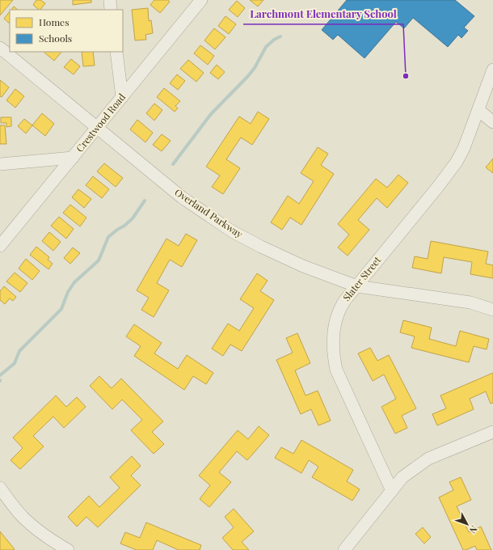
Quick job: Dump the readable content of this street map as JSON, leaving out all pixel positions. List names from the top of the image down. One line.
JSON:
{"streets":{"street":["Crestwood Road","Overland Parkway","Slater Street"]},"crossings":[["Crestwood Road","Overland Parkway"],["Overland Parkway","Slater Street"]],"places":["Larchmont Elementary School"],"legend":["Homes","Schools"],"north":"bottom right"}
